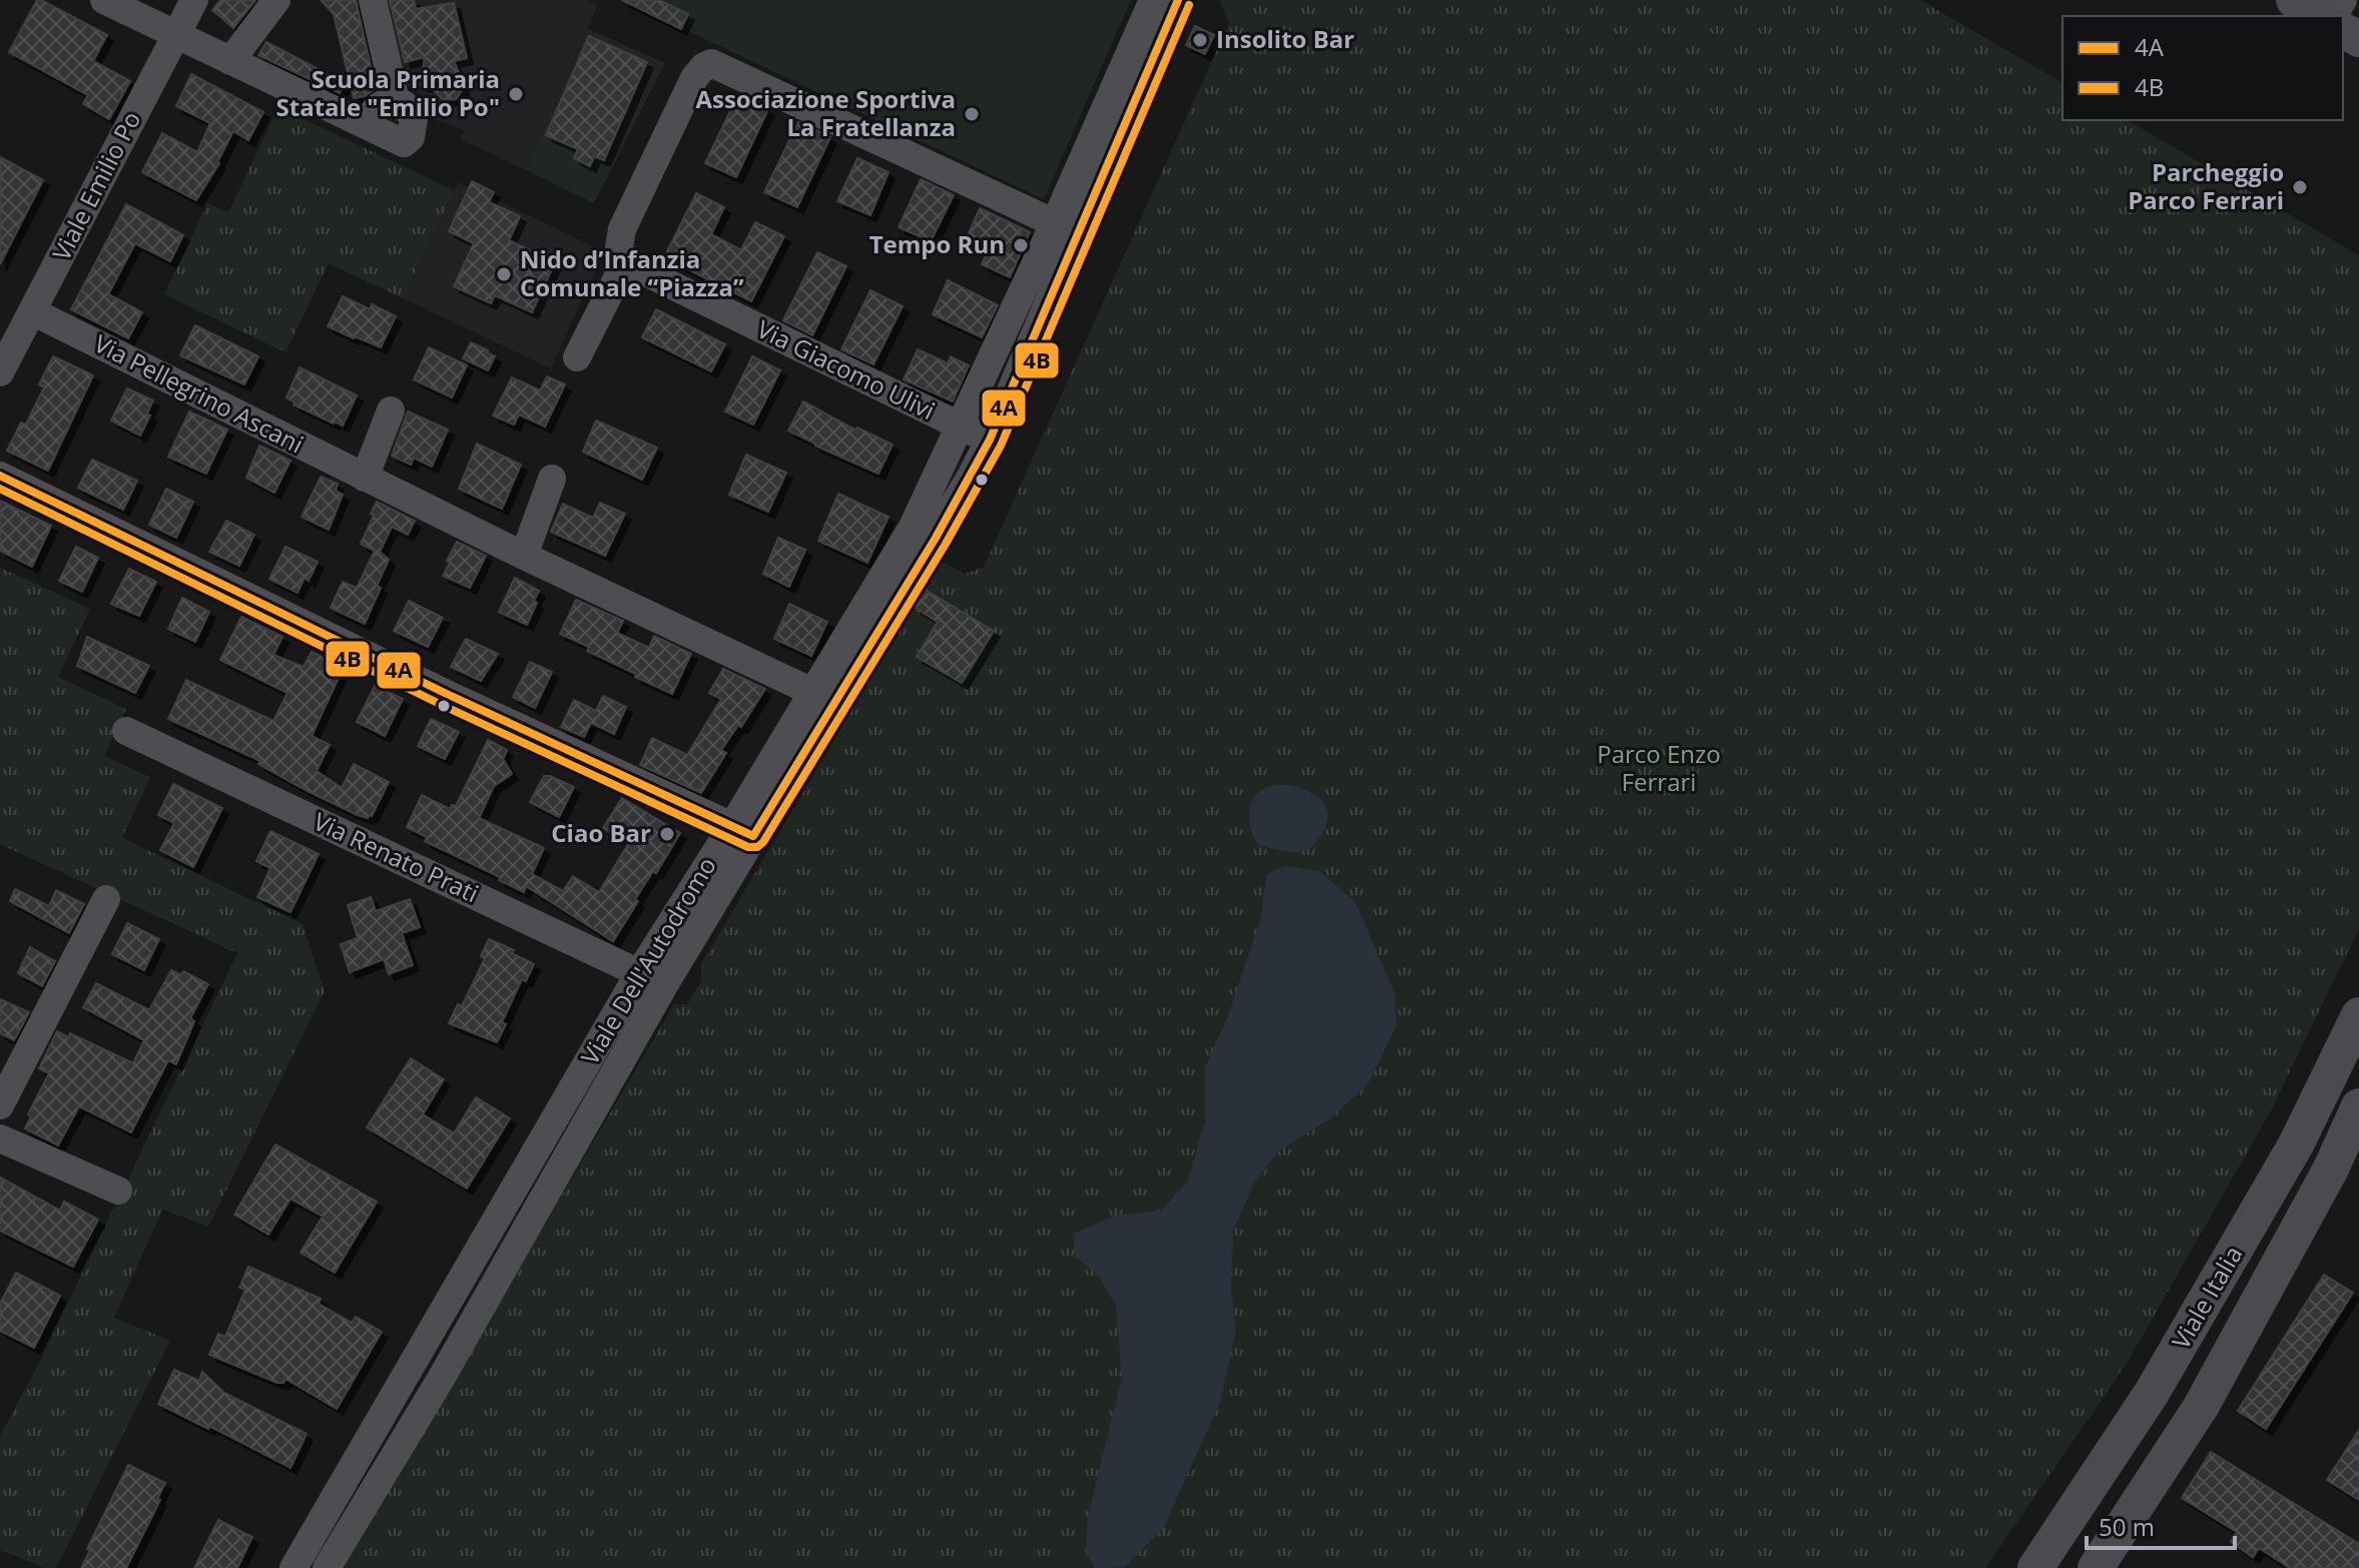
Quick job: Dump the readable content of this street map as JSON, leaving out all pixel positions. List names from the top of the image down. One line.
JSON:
{"streets":{"main road":["Viale Italia"],"street":["Viale Emilio Po","Via Giacomo Ulivi","Via Pellegrino Ascani","Via Renato Prati","Viale Dell'Autodromo"]},"crossings":[["Viale Emilio Po","Via Pellegrino Ascani"],["Via Giacomo Ulivi","Viale Dell'Autodromo"],["Via Pellegrino Ascani","Viale Dell'Autodromo"],["Via Renato Prati","Viale Dell'Autodromo"]],"parks":["Parco Enzo Ferrari"],"places":["Insolito Bar","Scuola Primaria Statale \"Emilio Po\"","Associazione Sportiva La Fratellanza","Parcheggio Parco Ferrari","Tempo Run","Nido d’Infanzia Comunale “Piazza”","Ciao Bar"],"lines":["transit line 4A","transit line 4B"],"legend":["4A","4B"],"scale_bar":"50 m"}
